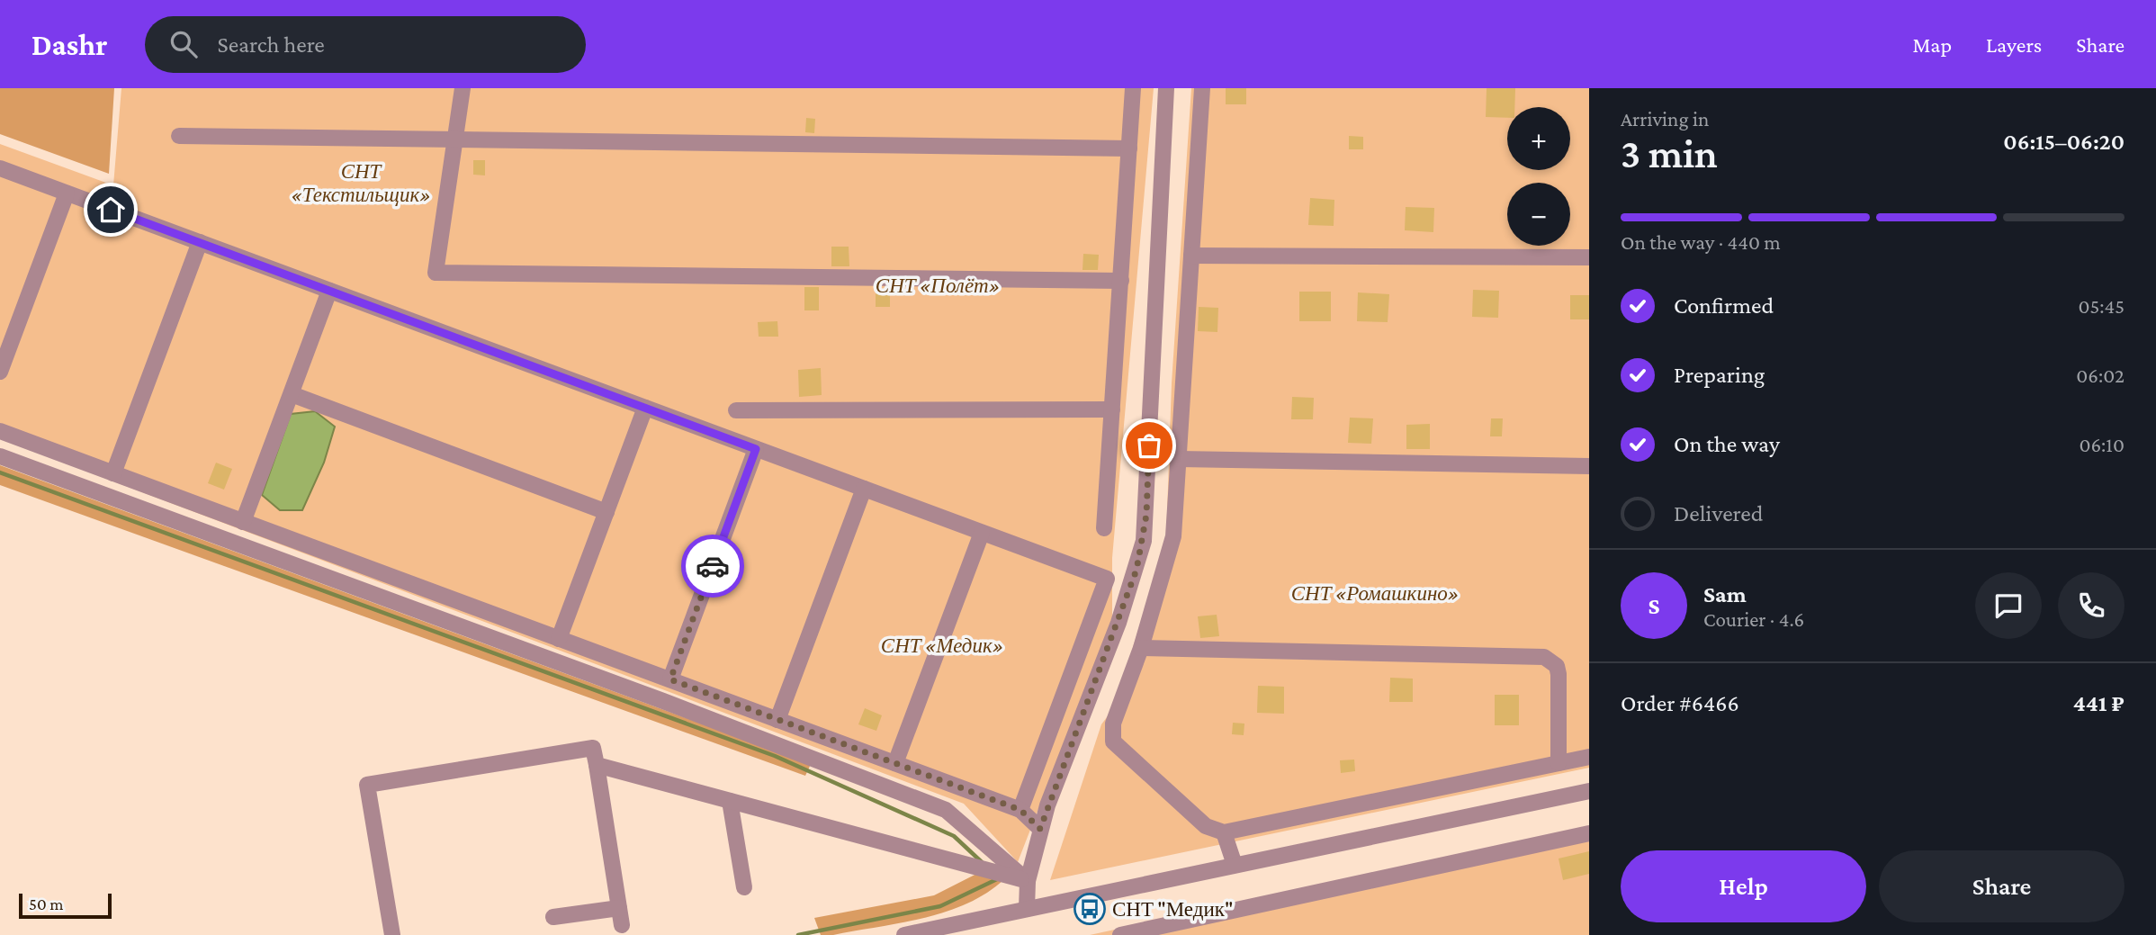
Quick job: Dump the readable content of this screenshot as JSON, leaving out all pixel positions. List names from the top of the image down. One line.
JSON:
{"parks":["СНТ «Текстильщик»","СНТ «Полёт»","СНТ «Ромашкино»","СНТ «Медик»"],"places":{"bus stop":["СНТ \"Медик\""]},"scale_bar":"50 m","page":{"header":"Dashr","search":"Search here","nav":["Map","Layers","Share"],"heading":["3 min","Arriving in","06:15–06:20"],"panel":["Sam","Courier · 4.6","Order #6466","441 ₽"],"map_buttons":["+","−"],"bar":"On the way · 440 m","list":[["Confirmed","05:45"],["Preparing","06:02"],["On the way","06:10"],"Delivered"],"round":"S","buttons":["Help","Share"],"scale":"50 m"}}
